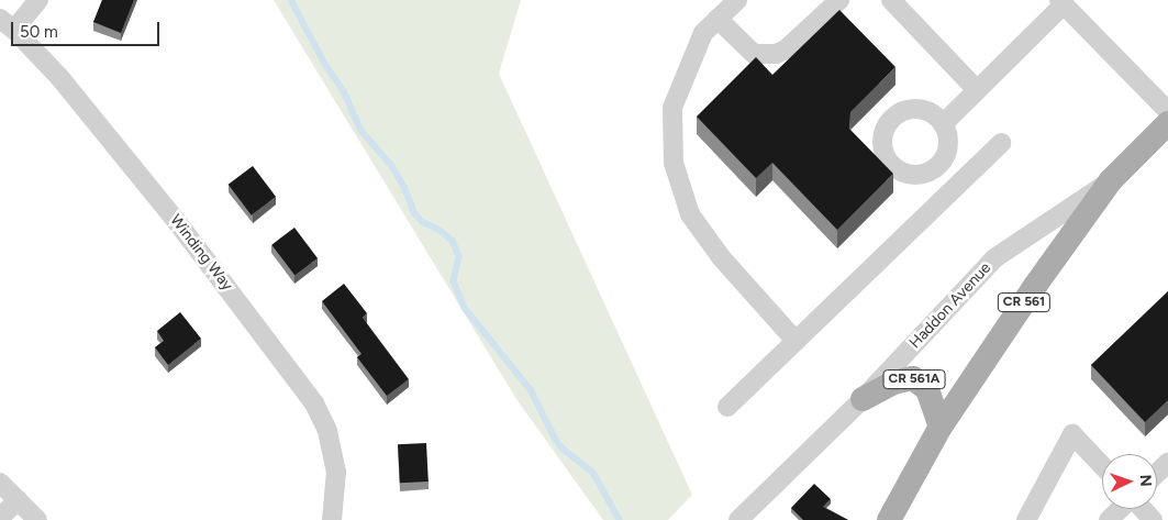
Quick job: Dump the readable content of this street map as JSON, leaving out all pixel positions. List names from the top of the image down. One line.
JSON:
{"streets":{"main road":["CR 561","CR 561A"],"street":["Winding Way","Haddon Avenue"]},"crossings":[["CR 561","Haddon Avenue"],["CR 561","CR 561A"],["Haddon Avenue","CR 561A"]],"scale_bar":"50 m","north":"right"}
